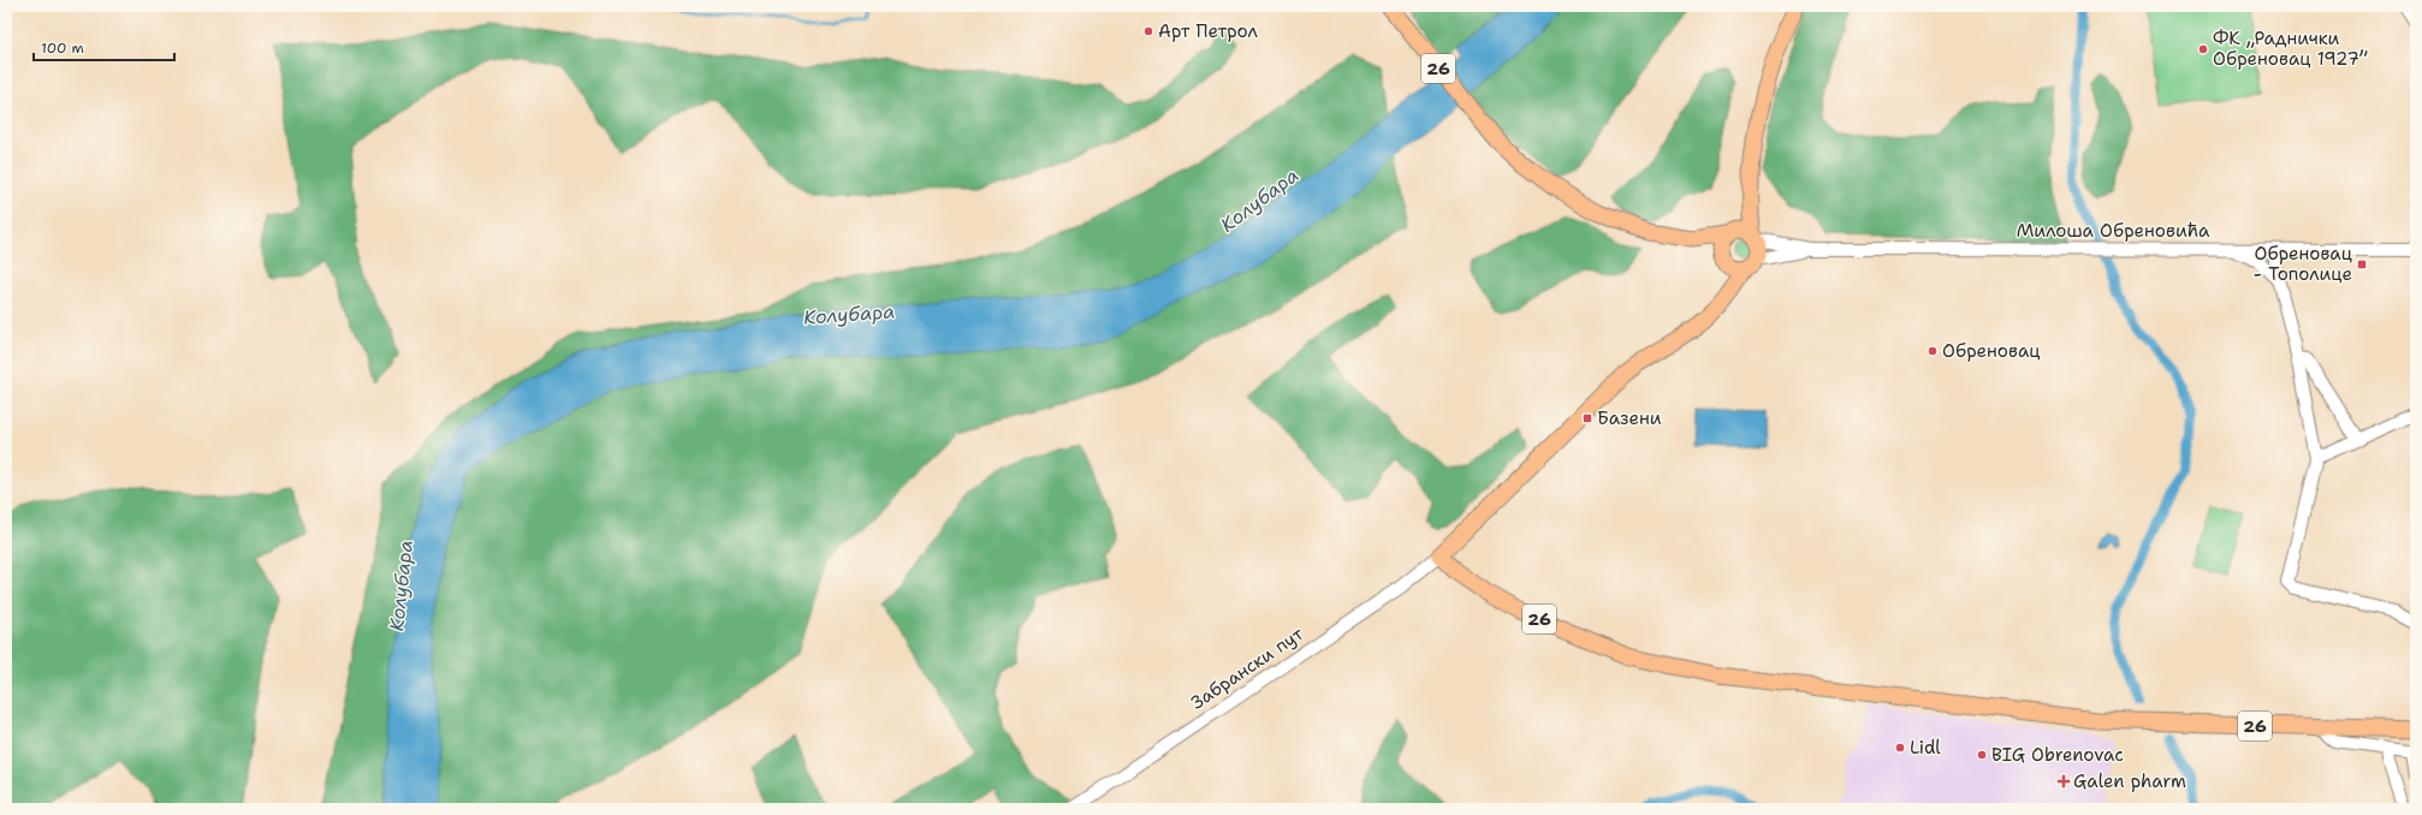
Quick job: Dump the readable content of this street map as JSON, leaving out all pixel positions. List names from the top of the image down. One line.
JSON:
{"streets":{"main road":["26"],"street":["Милоша Обреновића","Забрански пут"]},"crossings":[["26","Милоша Обреновића"],["26","Забрански пут"]],"water":["Колубара"],"places":{"other":["Арт Петрол","ФК „Раднички Обреновац 1927”","Обреновац","Lidl","BIG Obrenovac"],"transit":["Обреновац - Тополице","Базени"],"health":["Galen pharm"]},"scale_bar":"100 m"}
